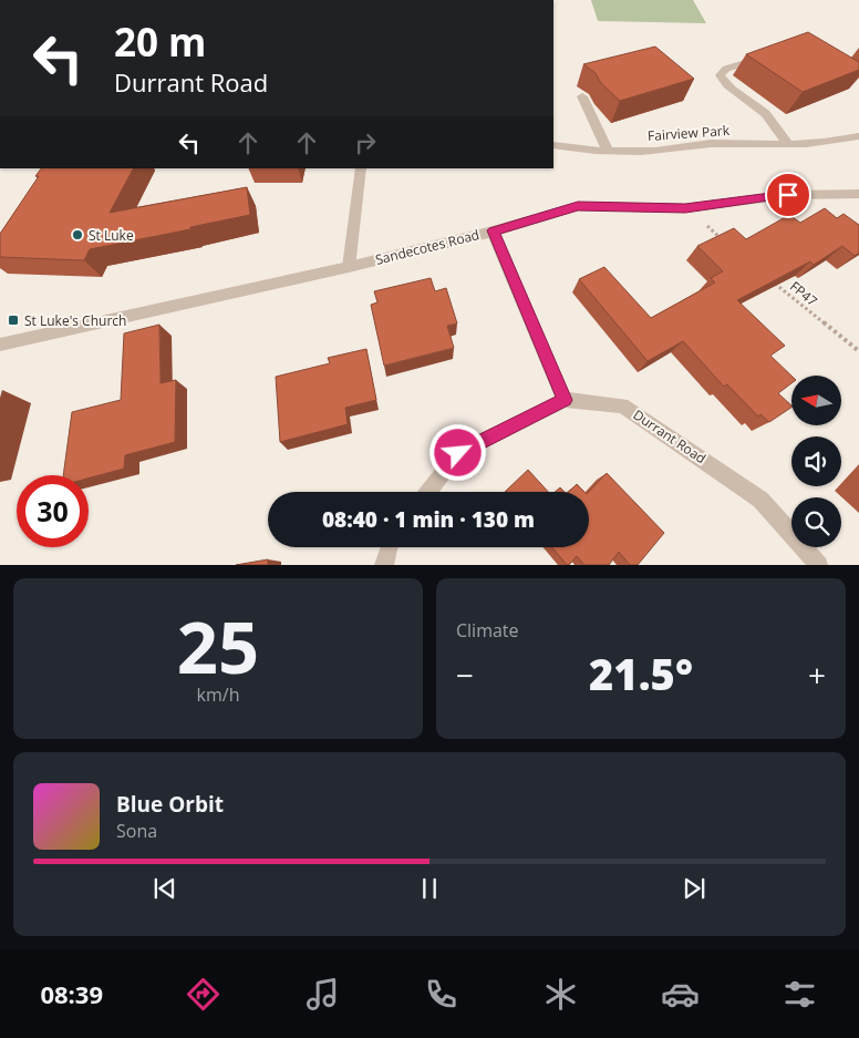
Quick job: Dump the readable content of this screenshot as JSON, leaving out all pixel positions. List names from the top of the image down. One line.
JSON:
{"streets":{"street":["Fairview Park","Sandecotes Road","Durrant Road"],"path":["FP47"]},"places":{"other":["St Luke"],"transit":["St Luke's Church"]},"north":"left","page":{"turn":["20 m","Durrant Road"],"limit":"30","trip":"08:40 · 1 min · 130 m","tile":[["25","km/h"],"Climate"],"heat":["−","21.5°","+"],"song":["Blue Orbit","Sona"],"tabs":"08:39"}}
